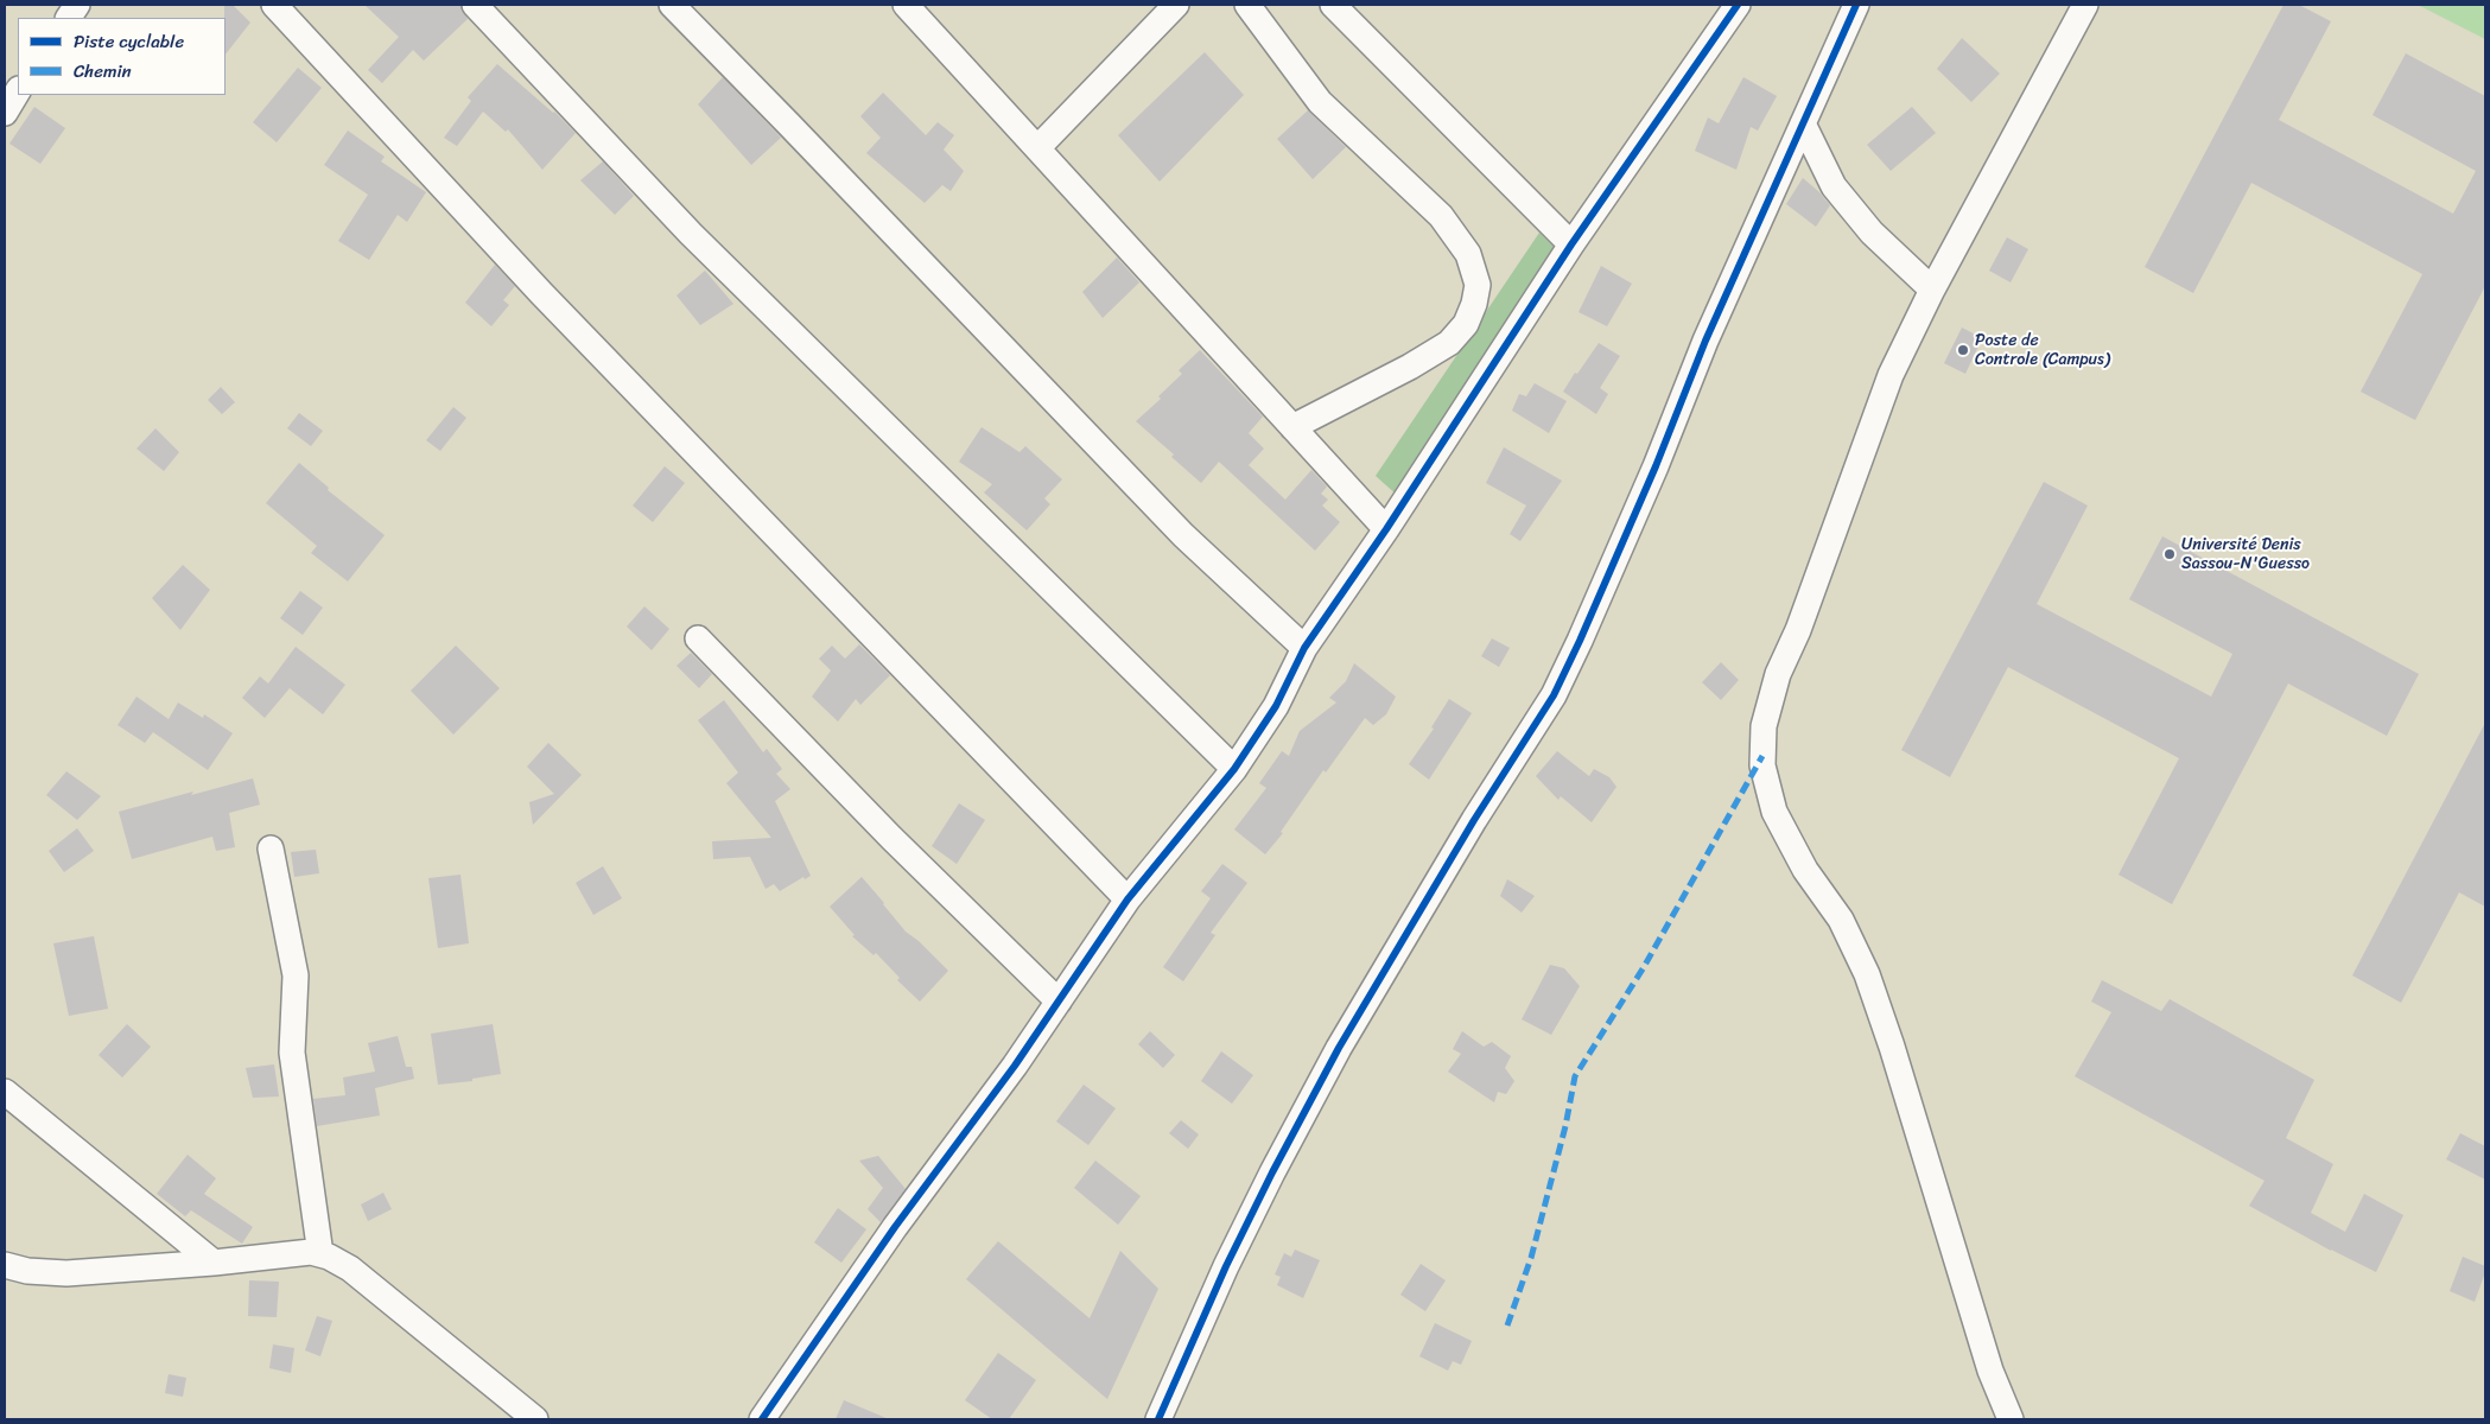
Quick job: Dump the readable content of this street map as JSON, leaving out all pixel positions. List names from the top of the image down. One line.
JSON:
{"places":["Poste de Controle (Campus)","Université Denis Sassou-N'Guesso"],"legend":["Piste cyclable","Chemin"]}
